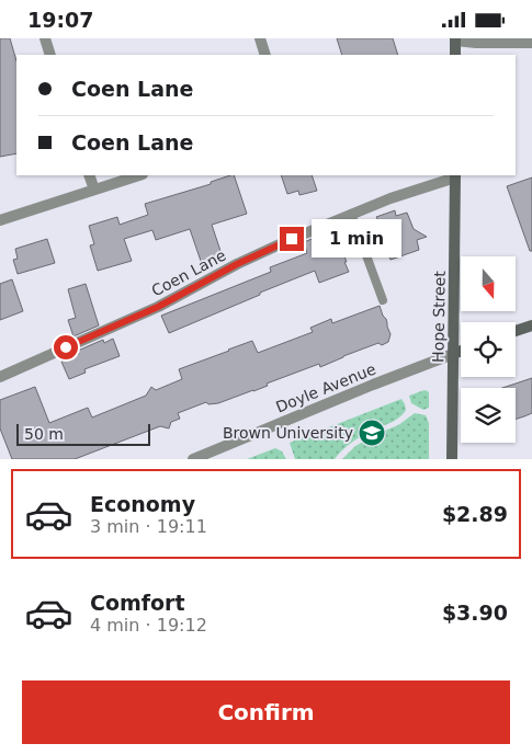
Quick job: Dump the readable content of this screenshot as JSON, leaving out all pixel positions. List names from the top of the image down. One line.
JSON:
{"streets":{"main road":["Hope Street","Doyle Avenue"],"street":["Coen Lane"]},"crossings":[["Coen Lane","Hope Street"],["Hope Street","Doyle Avenue"]],"places":{"school or university":["Brown University"]},"scale_bar":"50 m","north":"bottom","page":{"status":"19:07","banner":["Coen Lane","Coen Lane"],"bubble":"1 min","scale":"50 m","list":[{"name":"Economy","note":"3 min · 19:11","value":"$2.89"},{"name":"Comfort","note":"4 min · 19:12","value":"$3.90"}],"buttons":"Confirm"}}
